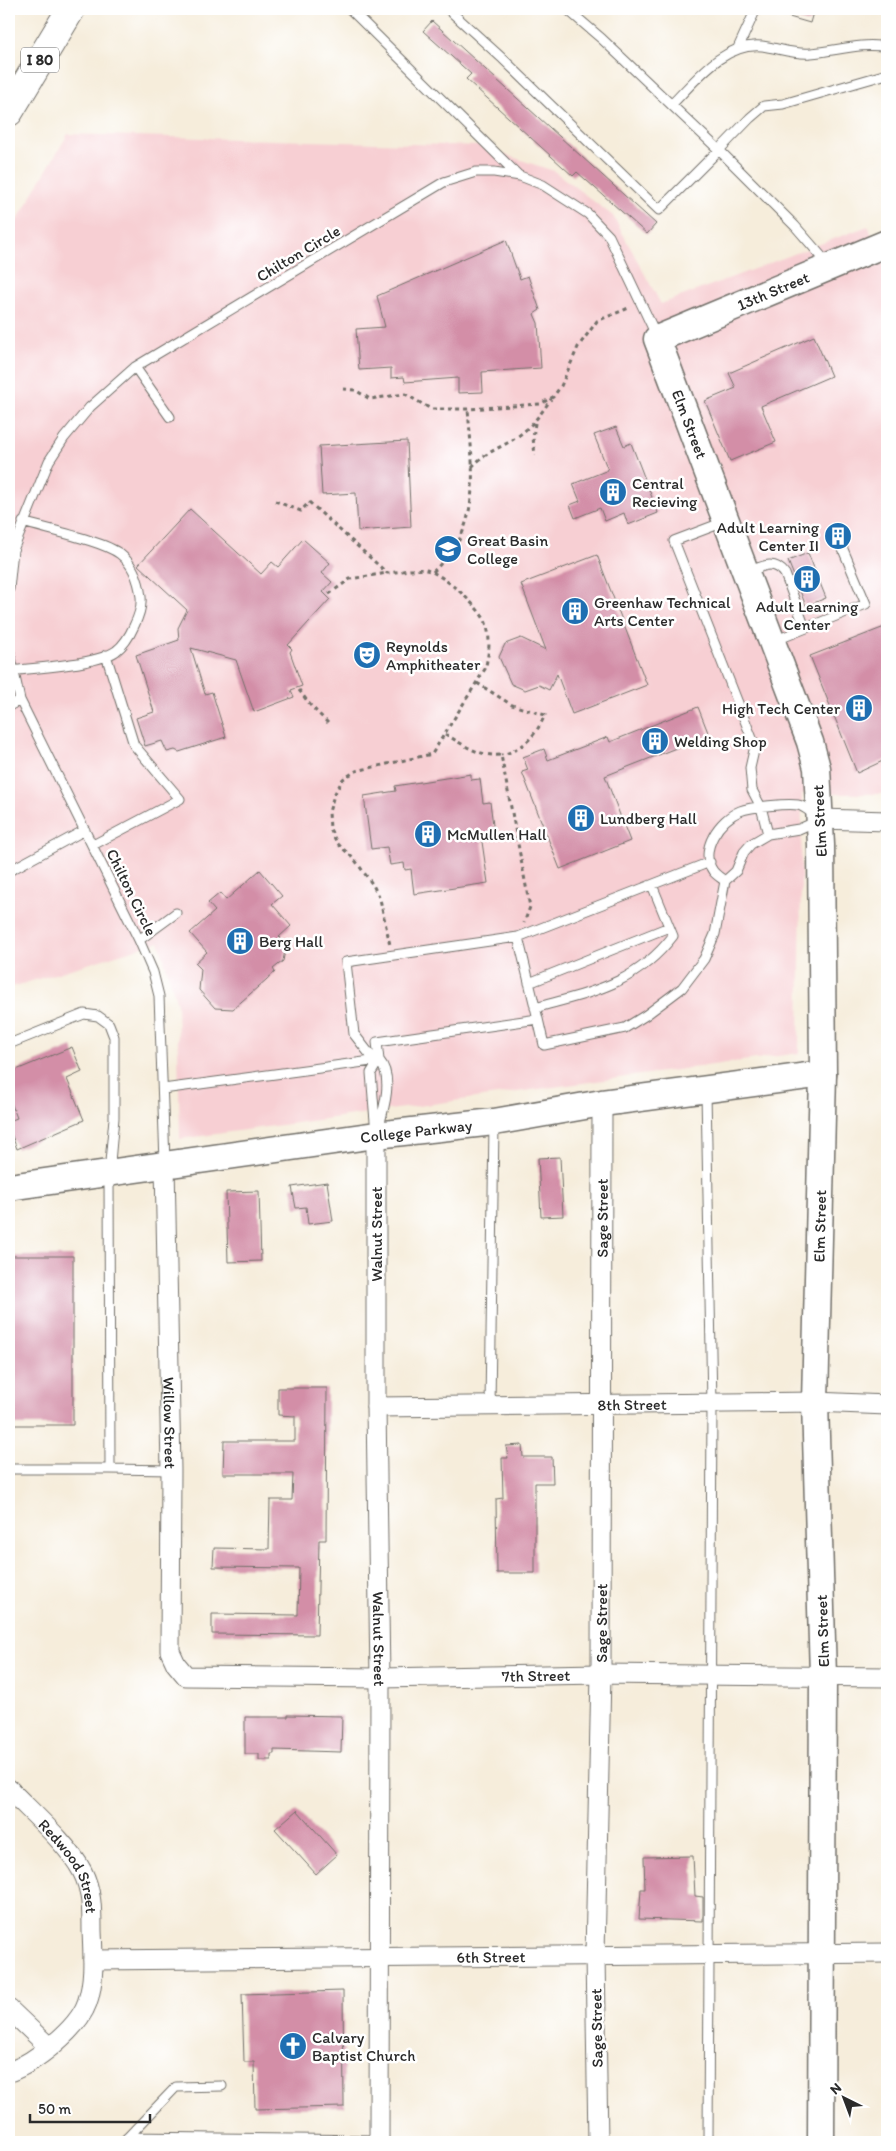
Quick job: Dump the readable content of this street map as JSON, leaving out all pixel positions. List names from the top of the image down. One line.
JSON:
{"streets":{"highway":["I 80"],"street":["13th Street","Elm Street","College Parkway","Sage Street","Walnut Street","8th Street","Willow Street","7th Street","Redwood Street","6th Street"],"lane":["Chilton Circle"]},"crossings":[["Chilton Circle","13th Street"],["Chilton Circle","Elm Street"],["Chilton Circle","College Parkway"],["Chilton Circle","Willow Street"],["13th Street","Elm Street"],["Elm Street","College Parkway"],["Elm Street","8th Street"],["Elm Street","7th Street"],["Elm Street","6th Street"],["College Parkway","Sage Street"],["College Parkway","Walnut Street"],["College Parkway","Willow Street"],["Sage Street","8th Street"],["Sage Street","7th Street"],["Sage Street","6th Street"],["Walnut Street","8th Street"],["Walnut Street","7th Street"],["Walnut Street","6th Street"],["Willow Street","7th Street"],["Redwood Street","6th Street"]],"places":{"building":["Central Recieving","Adult Learning Center II","Adult Learning Center","Greenhaw Technical Arts Center","High Tech Center","Welding Shop","Lundberg Hall","McMullen Hall","Berg Hall"],"school or university":["Great Basin College"],"theatre":["Reynolds Amphitheater"],"church":["Calvary Baptist Church"]},"scale_bar":"50 m","north":"top left"}
